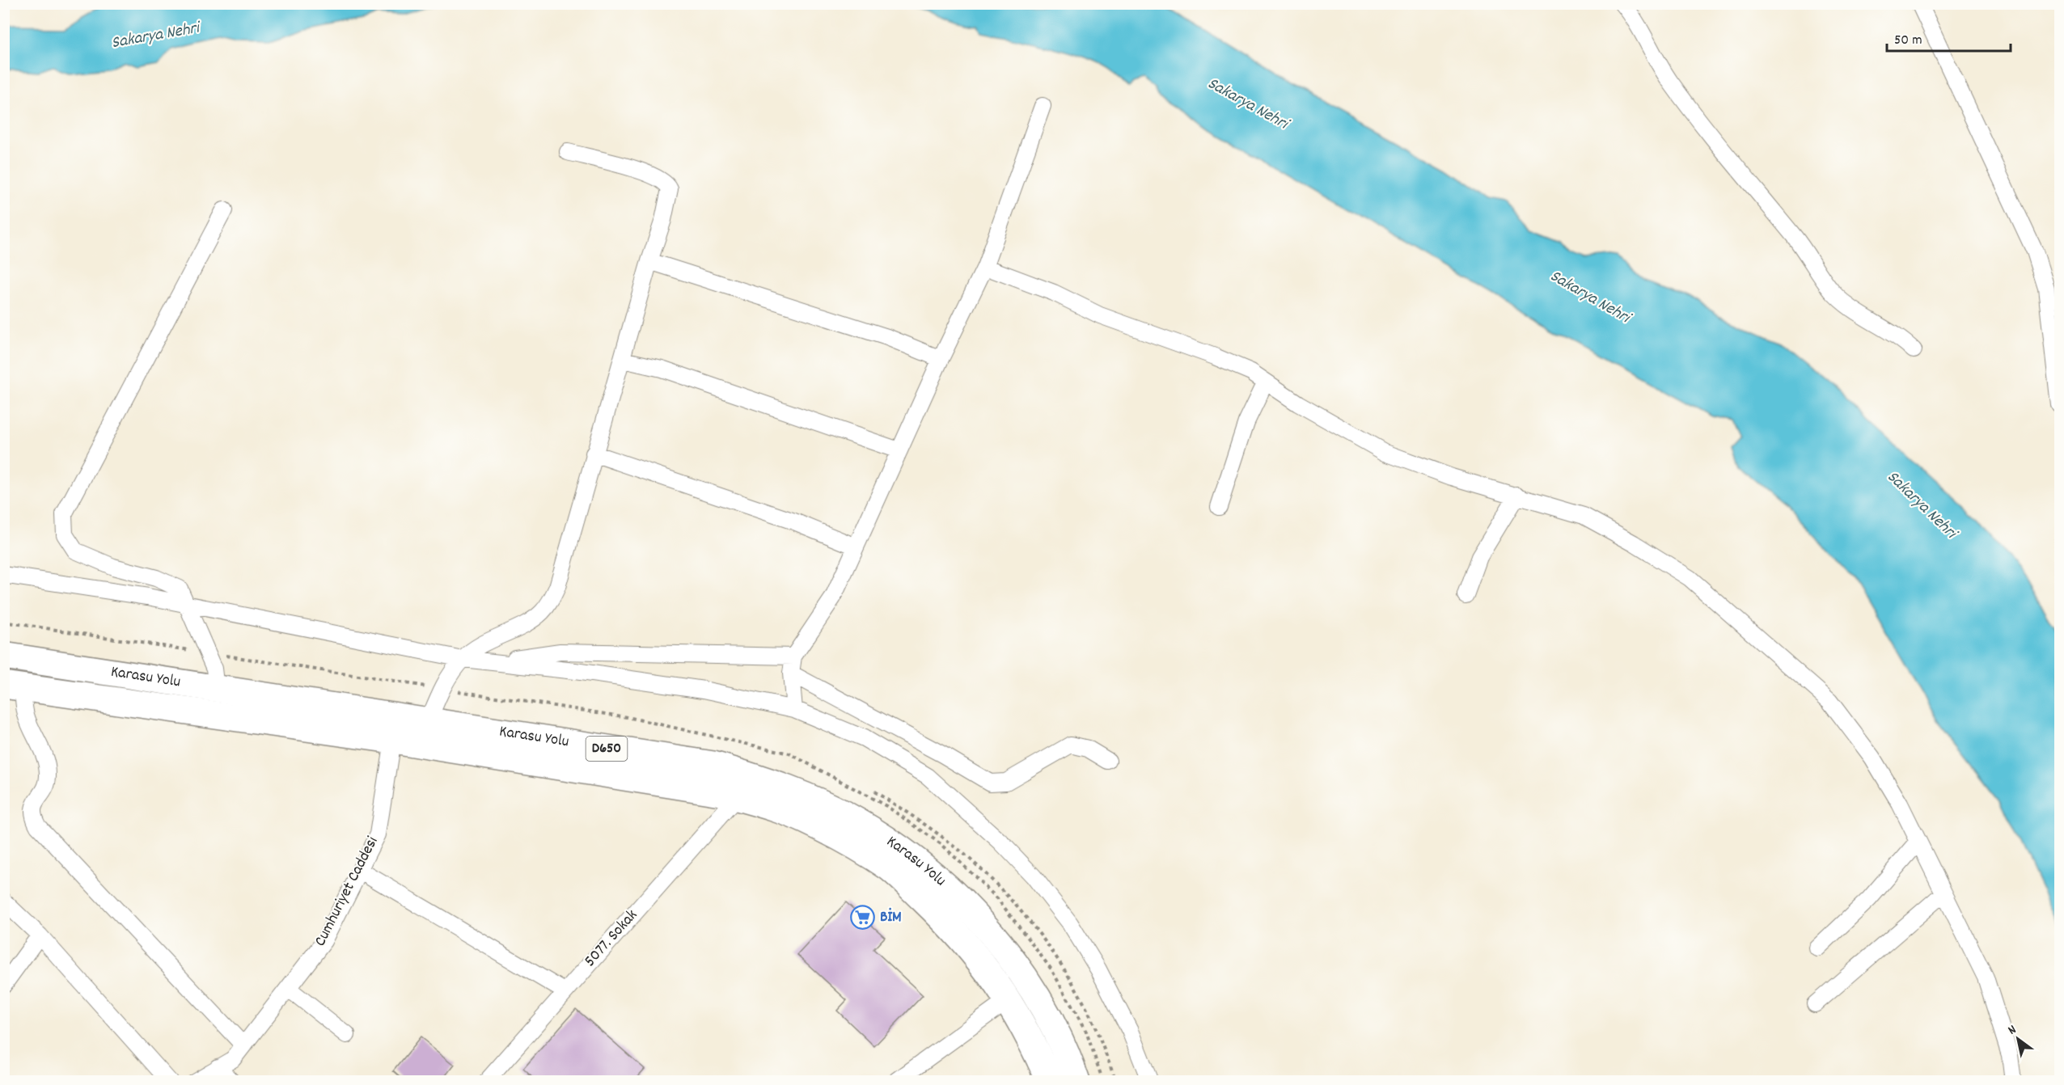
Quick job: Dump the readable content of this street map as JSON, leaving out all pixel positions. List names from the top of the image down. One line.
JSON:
{"streets":{"highway":["Karasu Yolu","D650"],"street":["Cumhuriyet Caddesi","5077. Sokak"]},"crossings":[["Karasu Yolu","Cumhuriyet Caddesi"],["Karasu Yolu","5077. Sokak"]],"water":["Sakarya Nehri"],"places":{"supermarket":["BİM"]},"scale_bar":"50 m","north":"top left"}
